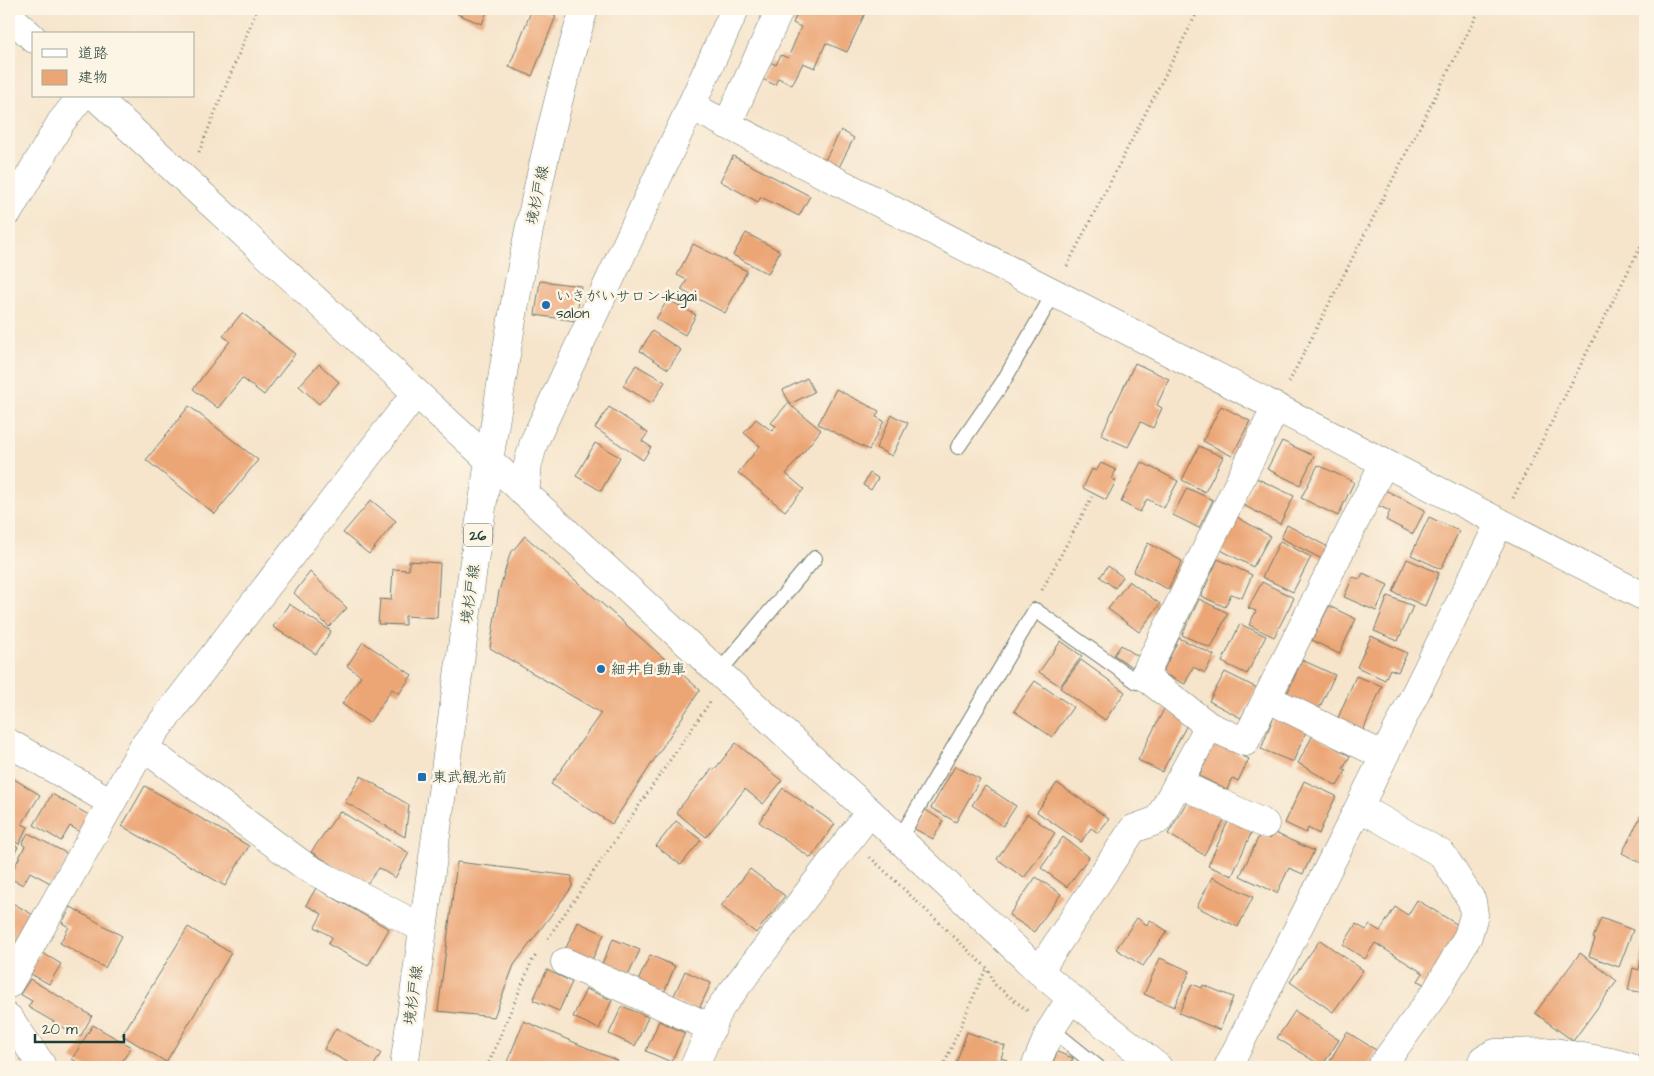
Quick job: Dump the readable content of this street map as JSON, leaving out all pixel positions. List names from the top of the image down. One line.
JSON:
{"streets":{"street":["境杉戸線","26"]},"places":{"other":["いきがいサロン-ikigai salon","細井自動車"],"transit":["東武観光前"]},"legend":["道路","建物"],"scale_bar":"20 m"}
